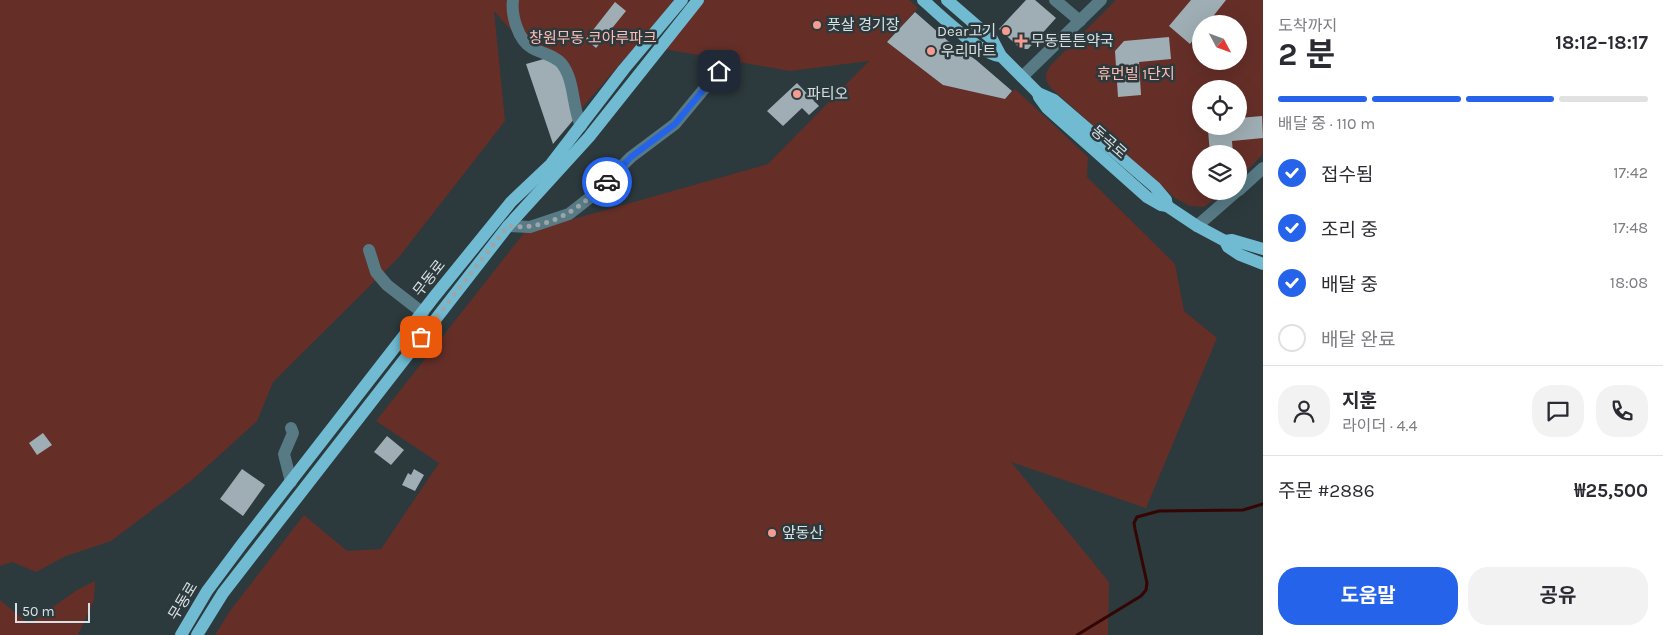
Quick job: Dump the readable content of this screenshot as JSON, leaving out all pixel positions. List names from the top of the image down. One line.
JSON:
{"streets":{"main road":["동곡로","무동로"]},"parks":["창원무동 코아루파크","휴먼빌 1단지"],"places":{"other":["풋살 경기장","Dear고기","우리마트","파티오","앞동산"],"health":["무동튼튼약국"]},"scale_bar":"50 m","north":"bottom right","page":{"heading":["2 분","도착까지","18:12–18:17"],"panel":["지훈","라이더 · 4.4","주문 #2886","₩25,500"],"bar":"배달 중 · 110 m","list":[["접수됨","17:42"],["조리 중","17:48"],["배달 중","18:08"],"배달 완료"],"buttons":["도움말","공유"],"scale":"50 m"}}
